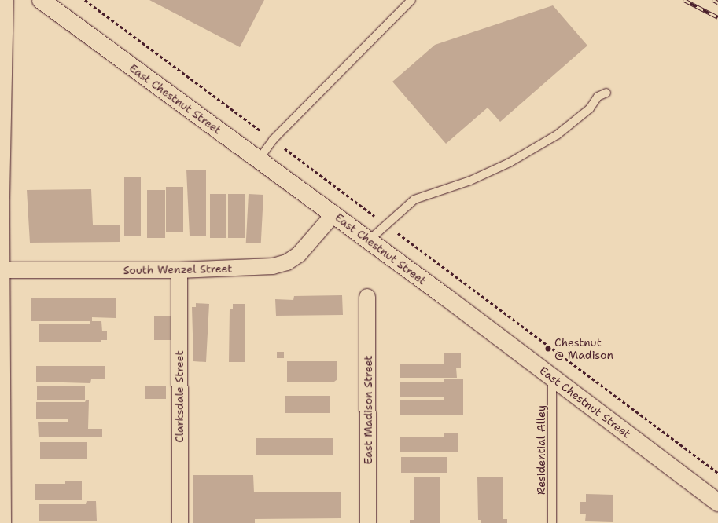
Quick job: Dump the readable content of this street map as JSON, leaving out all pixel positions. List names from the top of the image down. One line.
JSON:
{"streets":{"main road":["East Chestnut Street"],"street":["South Wenzel Street","Clarksdale Street","East Madison Street"],"lane":["Residential Alley"]},"crossings":[["East Chestnut Street","South Wenzel Street"],["East Chestnut Street","Residential Alley"],["South Wenzel Street","Clarksdale Street"]],"places":["Chestnut @ Madison"]}
